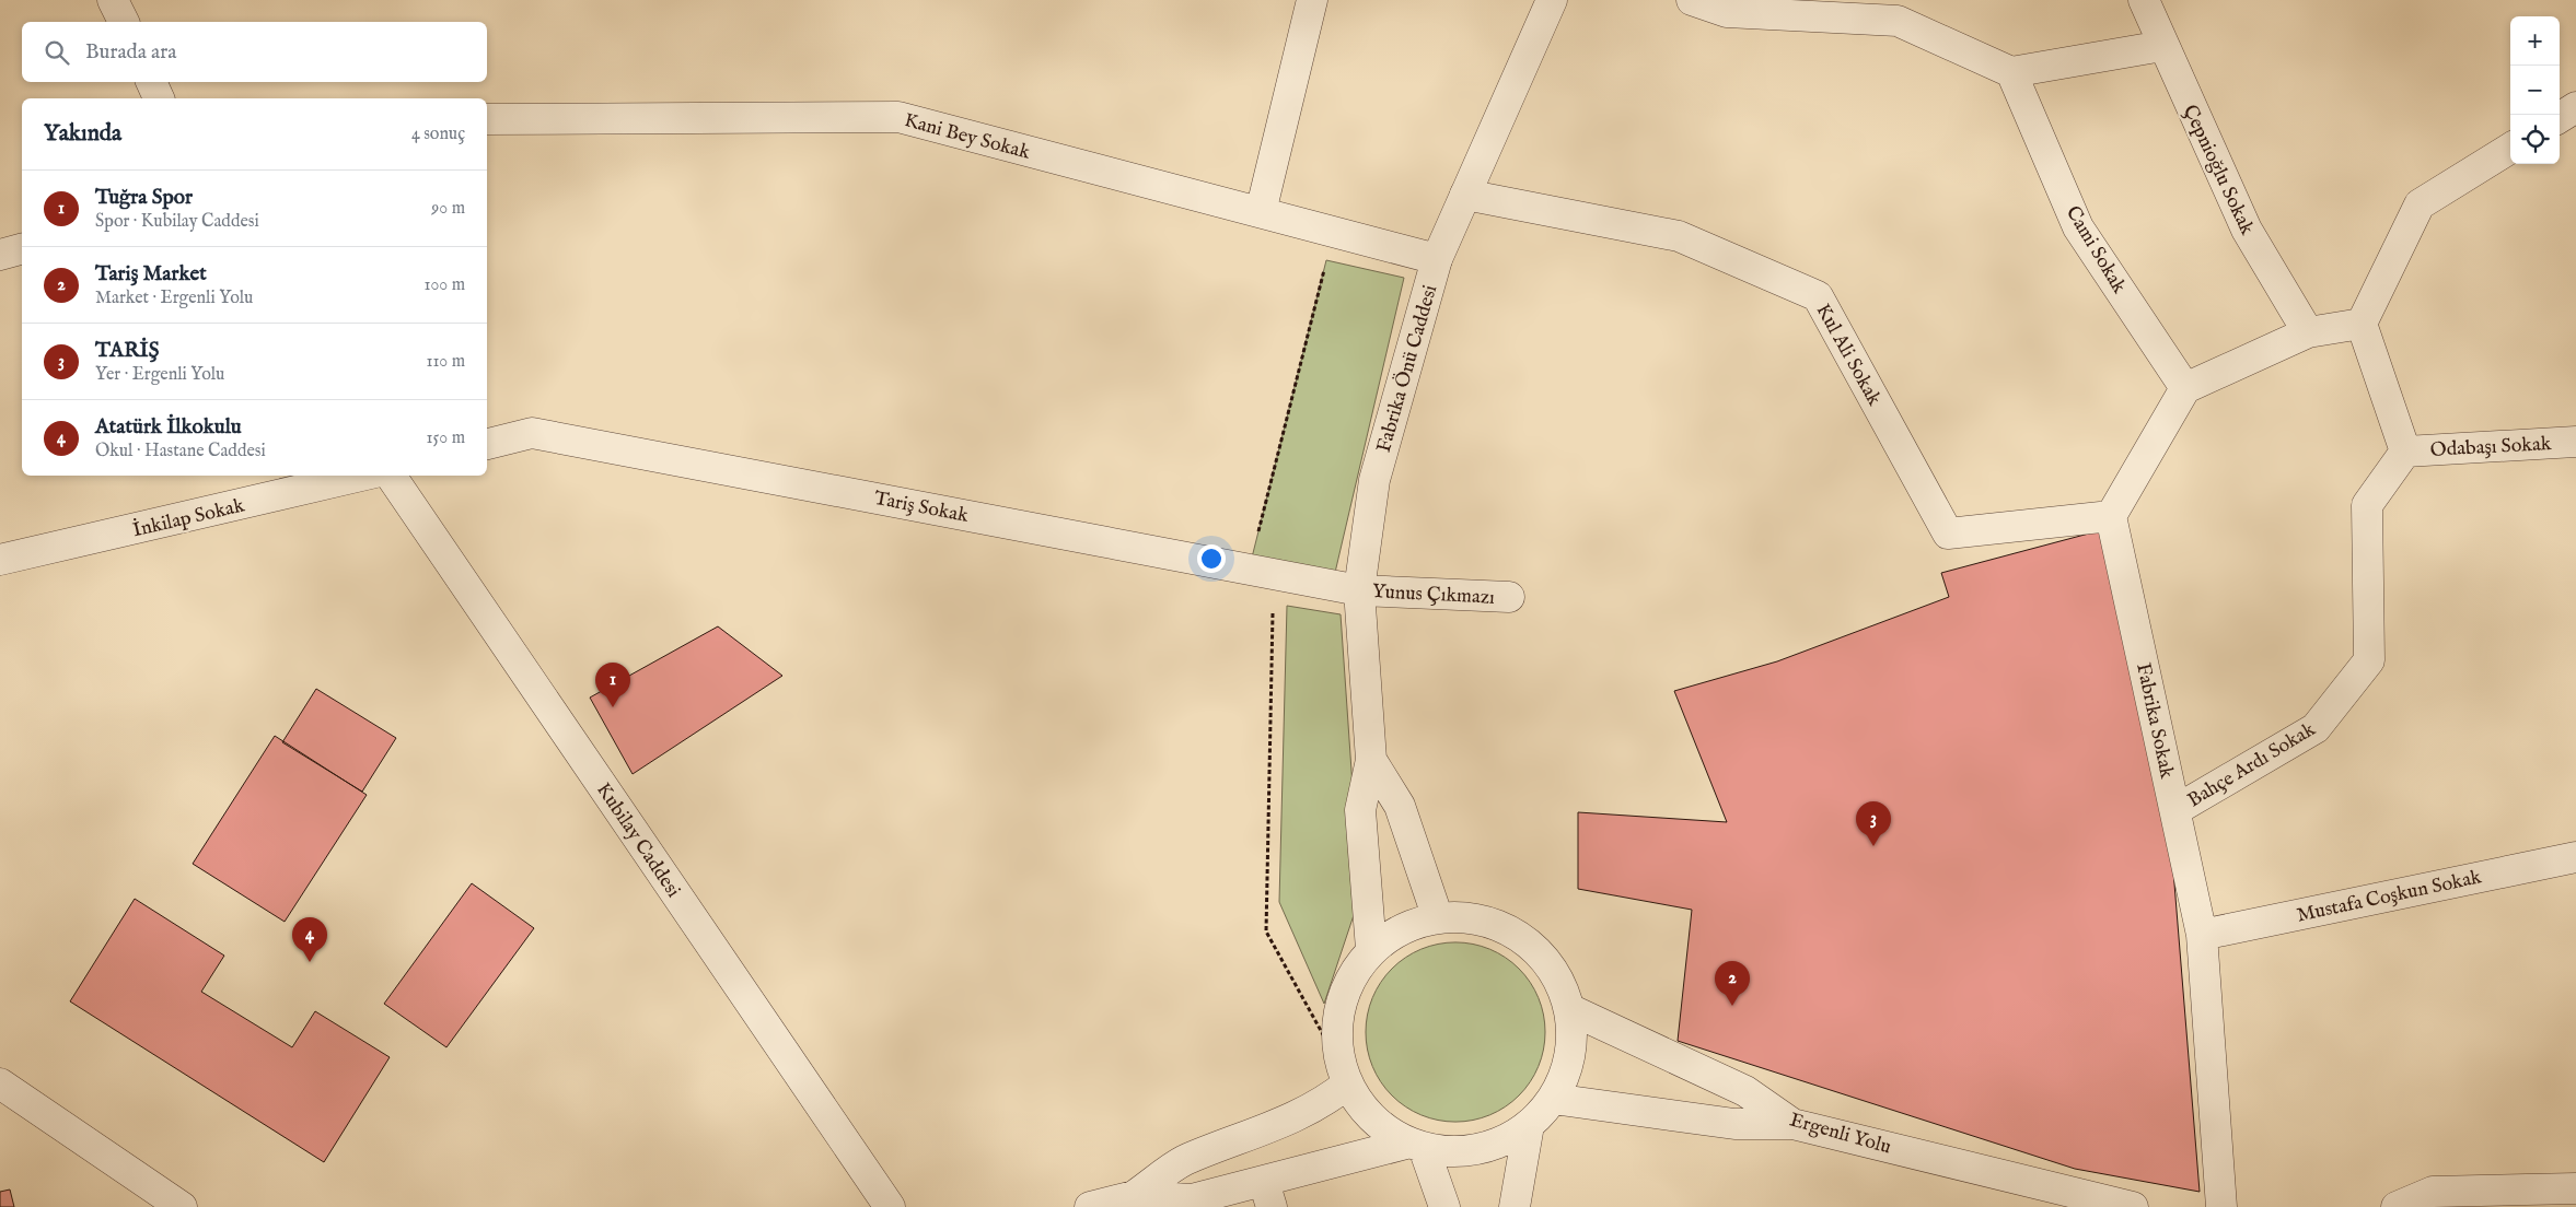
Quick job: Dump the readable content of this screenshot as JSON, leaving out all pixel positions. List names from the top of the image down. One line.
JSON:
{"streets":{"street":["Kani Bey Sokak","Çepnioğlu Sokak","Cami Sokak","Kul Ali Sokak","Fabrika Önü Caddesi","Odabaşı Sokak","Tariş Sokak","İnkilap Sokak","Yunus Çıkmazı","Fabrika Sokak","Bahçe Ardı Sokak","Kubilay Caddesi","Mustafa Coşkun Sokak","Ergenli Yolu"]},"crossings":[["Kani Bey Sokak","Fabrika Önü Caddesi"],["Kul Ali Sokak","Fabrika Önü Caddesi"],["Kul Ali Sokak","Fabrika Sokak"],["Fabrika Önü Caddesi","Tariş Sokak"],["Fabrika Önü Caddesi","Yunus Çıkmazı"],["Odabaşı Sokak","Bahçe Ardı Sokak"],["Tariş Sokak","Yunus Çıkmazı"],["Fabrika Sokak","Bahçe Ardı Sokak"],["Fabrika Sokak","Mustafa Coşkun Sokak"]],"page":{"map_buttons":["+","−"],"search":"Burada ara","heading":["Yakında","4 sonuç"],"list":[{"mark":"1","name":"Tuğra Spor","note":"Spor · Kubilay Caddesi","value":"90 m"},{"mark":"2","name":"Tariş Market","note":"Market · Ergenli Yolu","value":"100 m"},{"mark":"3","name":"TARİŞ","note":"Yer · Ergenli Yolu","value":"110 m"},{"mark":"4","name":"Atatürk İlkokulu","note":"Okul · Hastane Caddesi","value":"150 m"}],"pins":["1","3","4","2"]}}
